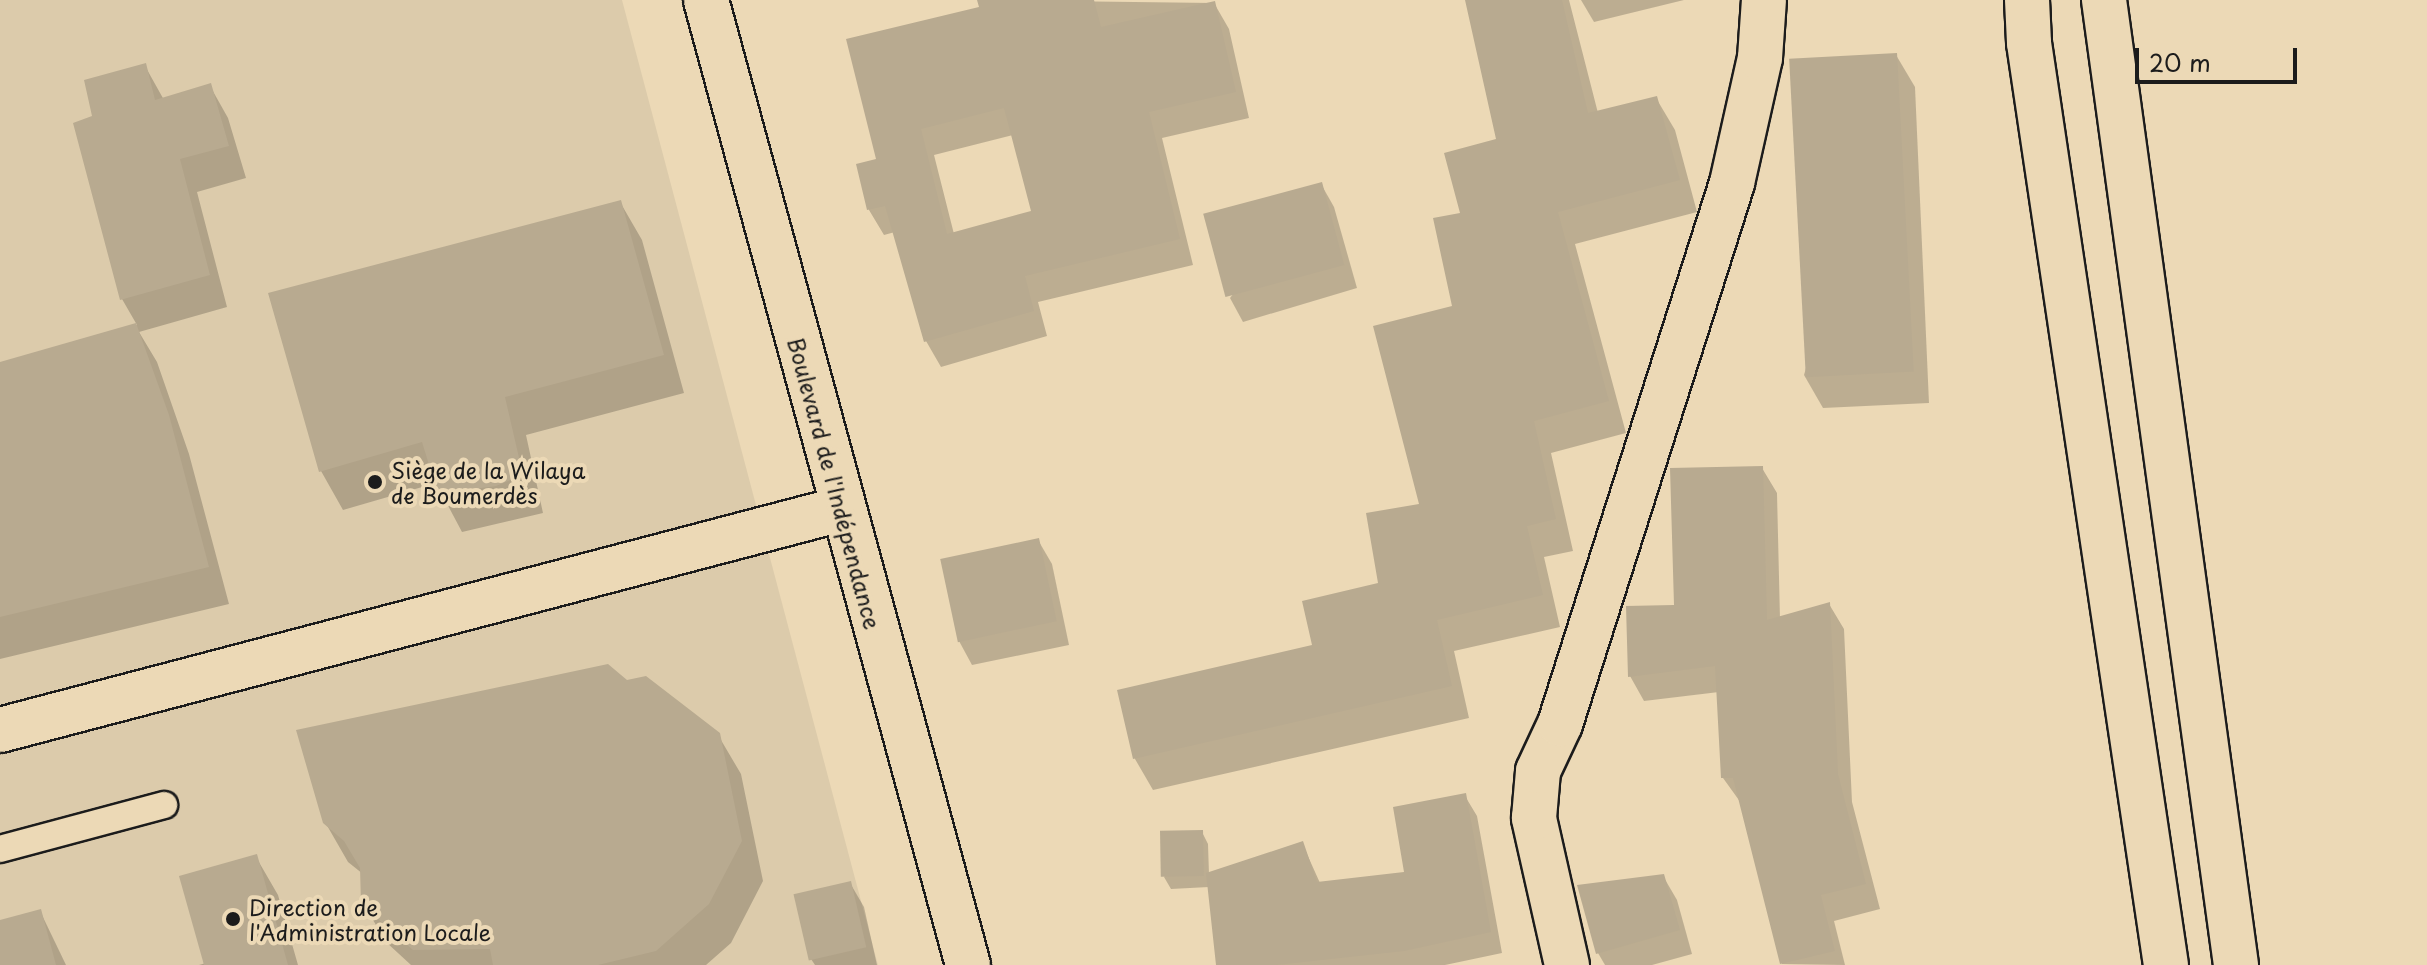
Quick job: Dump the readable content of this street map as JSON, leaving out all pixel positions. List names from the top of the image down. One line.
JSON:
{"streets":{"main road":["Boulevard de l'Indépendance"]},"places":["Siège de la Wilaya de Boumerdès","Direction de l'Administration Locale"],"scale_bar":"20 m"}
